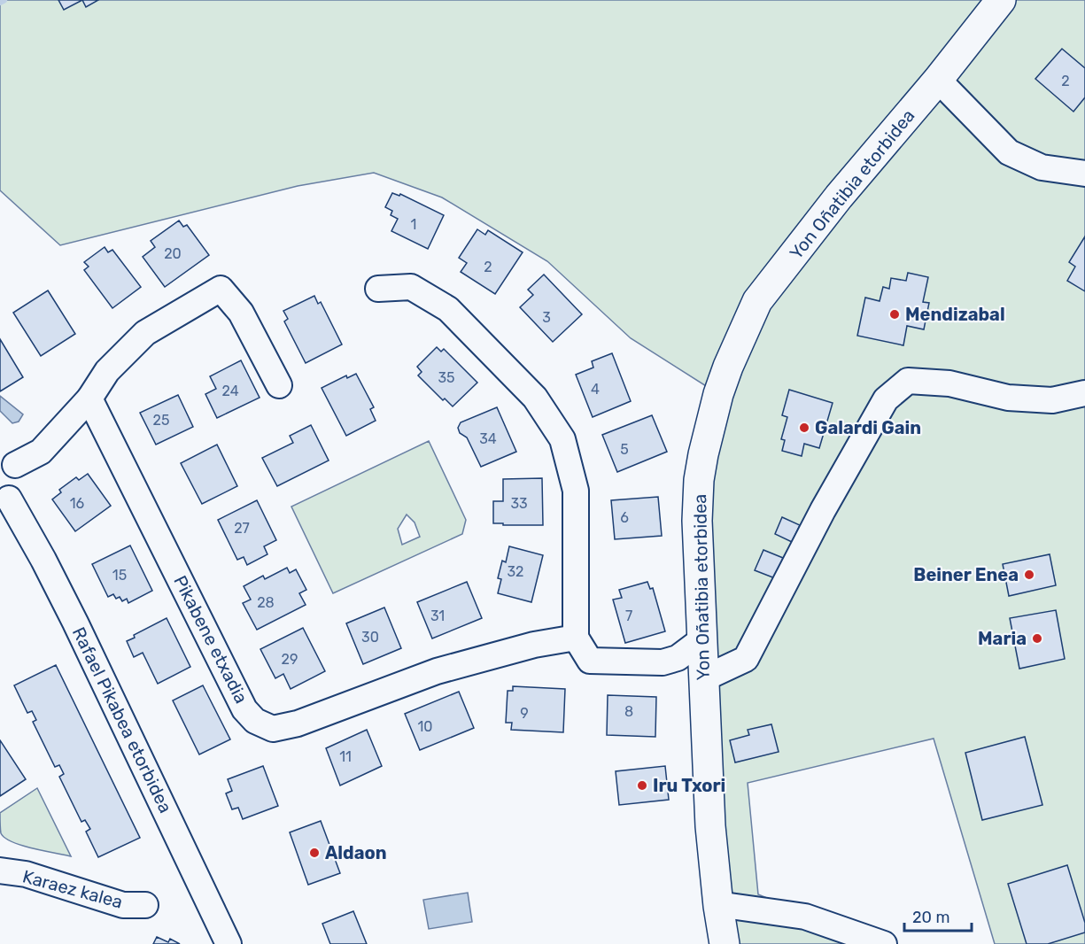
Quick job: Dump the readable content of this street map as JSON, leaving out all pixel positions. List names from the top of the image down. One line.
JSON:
{"streets":{"main road":["Yon Oñatibia etorbidea"],"street":["Pikabene etxadia","Rafael Pikabea etorbidea","Karaez kalea"]},"places":["Mendizabal","Galardi Gain","Beiner Enea","Maria","Iru Txori","Aldaon"],"house_numbers":["2","1","20","2","3","35","4","24","25","34","5","16","33","6","27","32","15","28","31","7","30","29","8","9","10","11"],"scale_bar":"20 m"}
